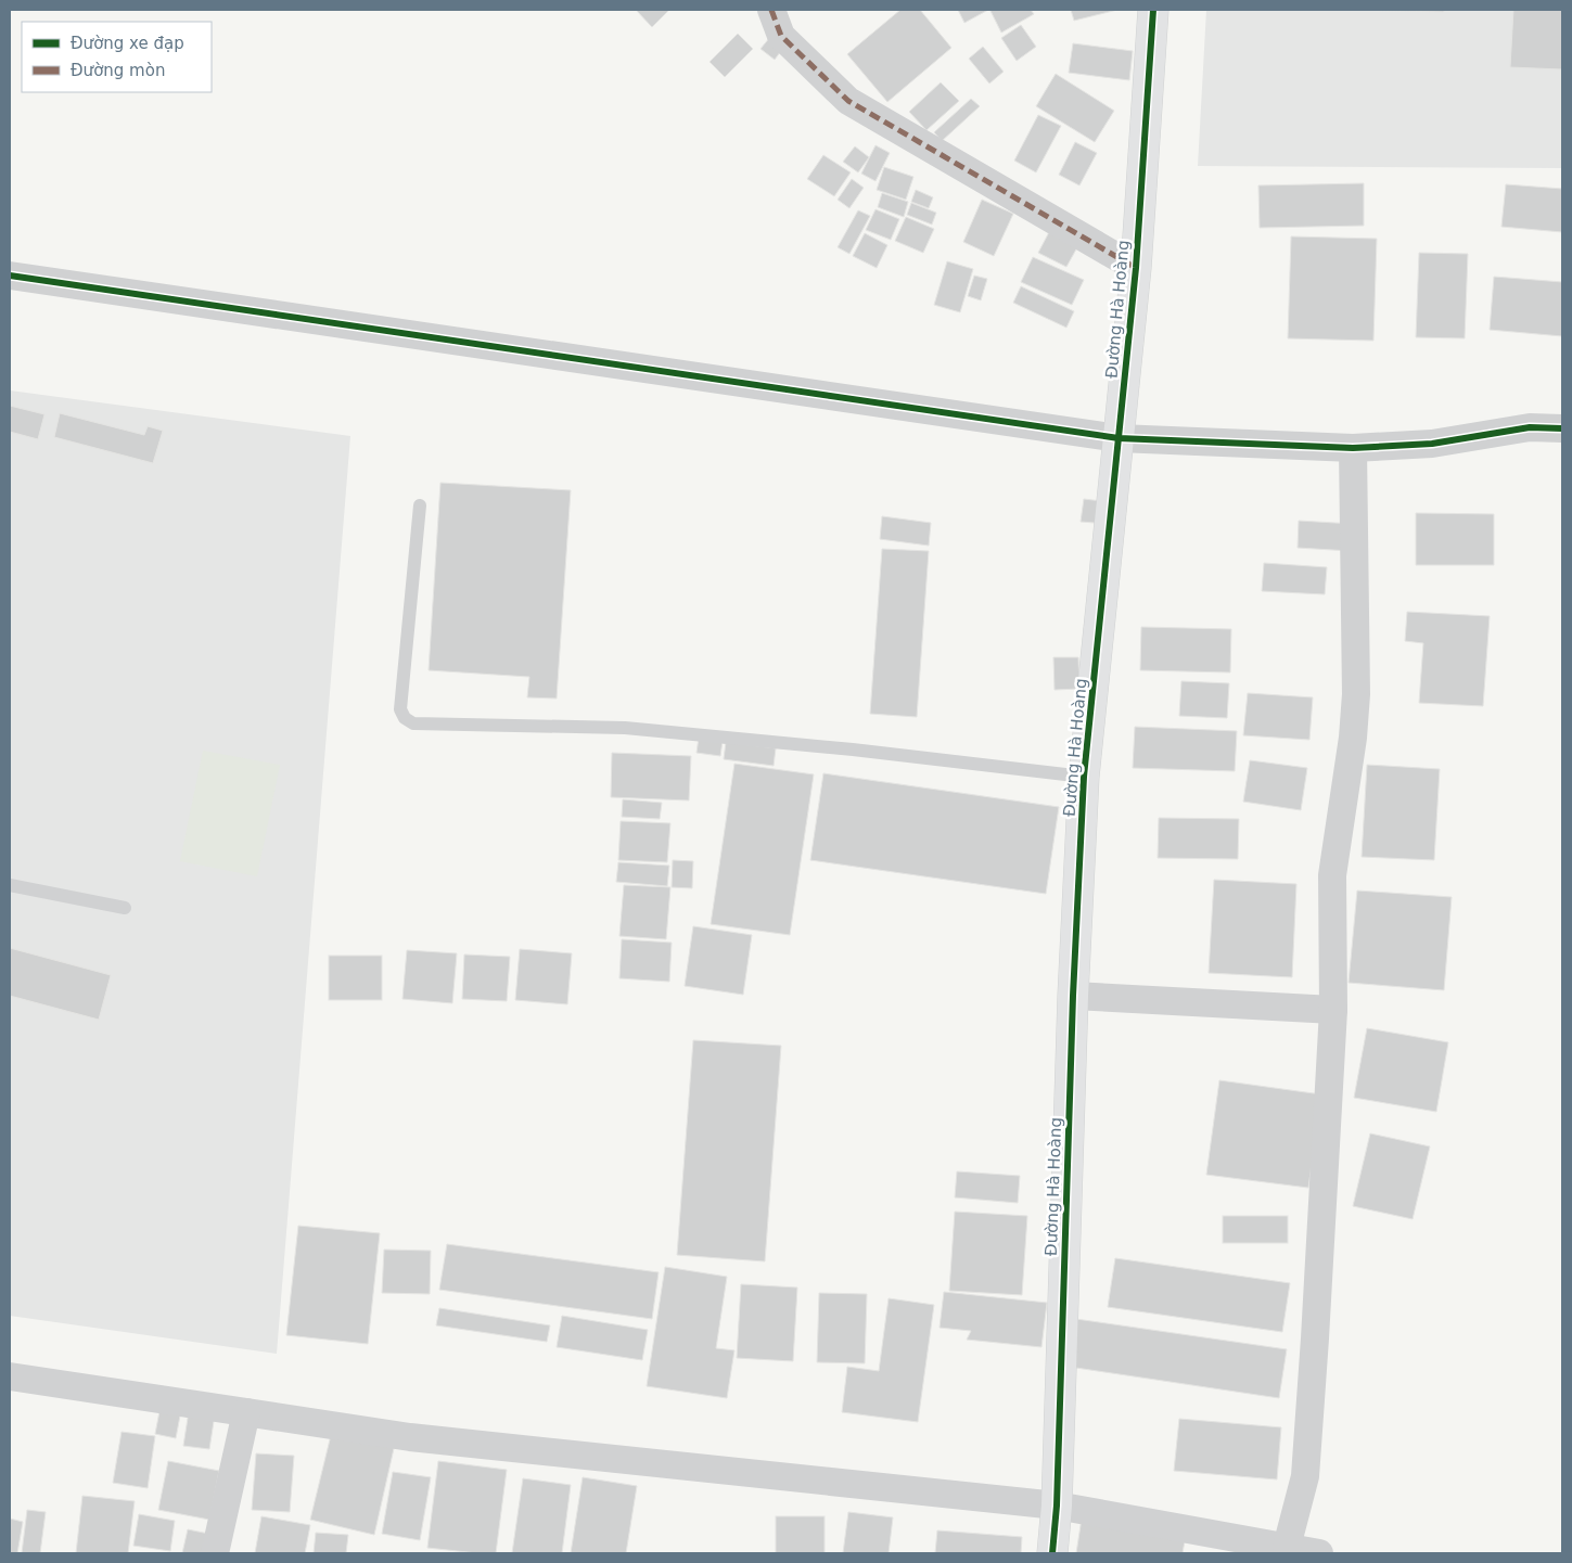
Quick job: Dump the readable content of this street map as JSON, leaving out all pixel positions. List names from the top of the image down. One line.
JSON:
{"streets":{"street":["Đường Hà Hoàng"]},"legend":["Đường xe đạp","Đường mòn"]}
